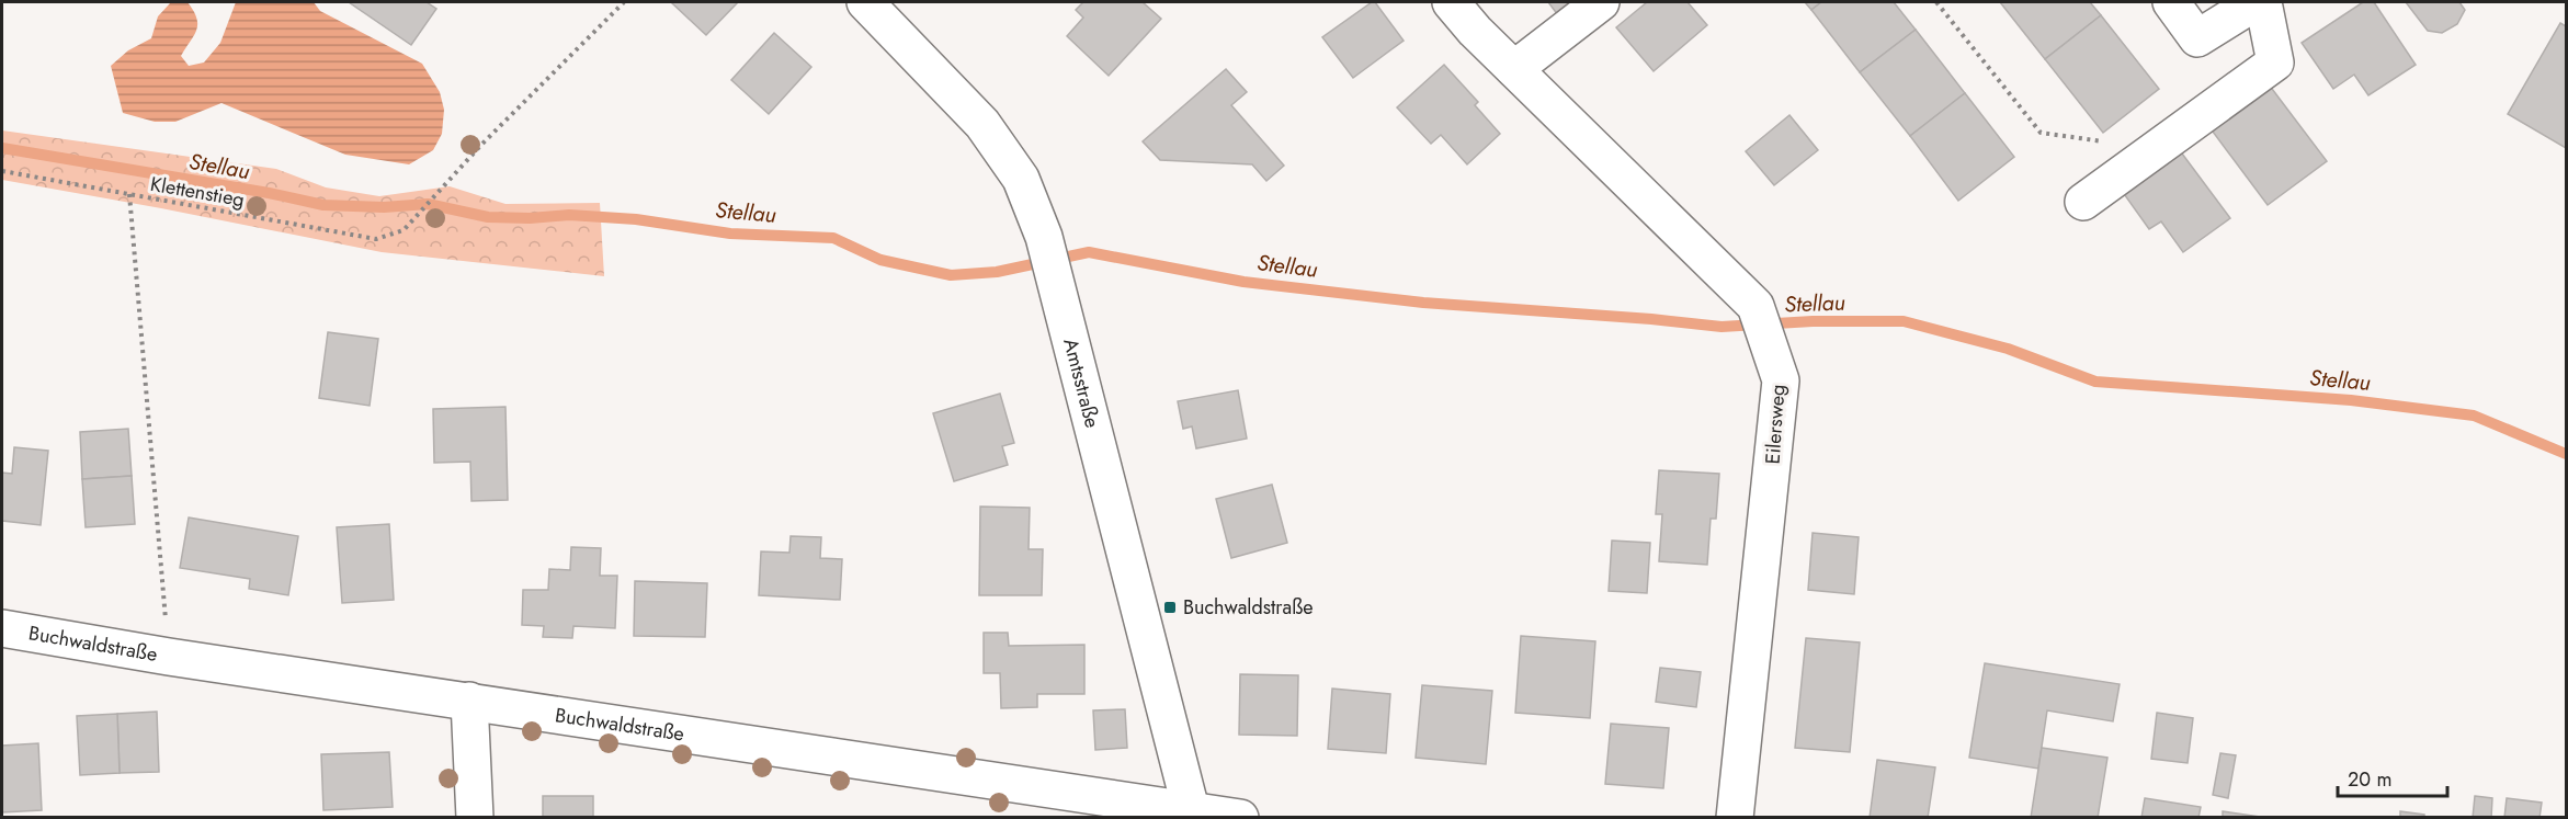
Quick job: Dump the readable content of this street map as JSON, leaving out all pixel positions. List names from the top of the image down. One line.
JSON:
{"streets":{"street":["Amtsstraße","Eilersweg","Buchwaldstraße"],"path":["Klettenstieg"]},"crossings":[["Klettenstieg","Buchwaldstraße"],["Amtsstraße","Buchwaldstraße"]],"water":["Stellau"],"places":{"transit":["Buchwaldstraße"]},"scale_bar":"20 m"}
